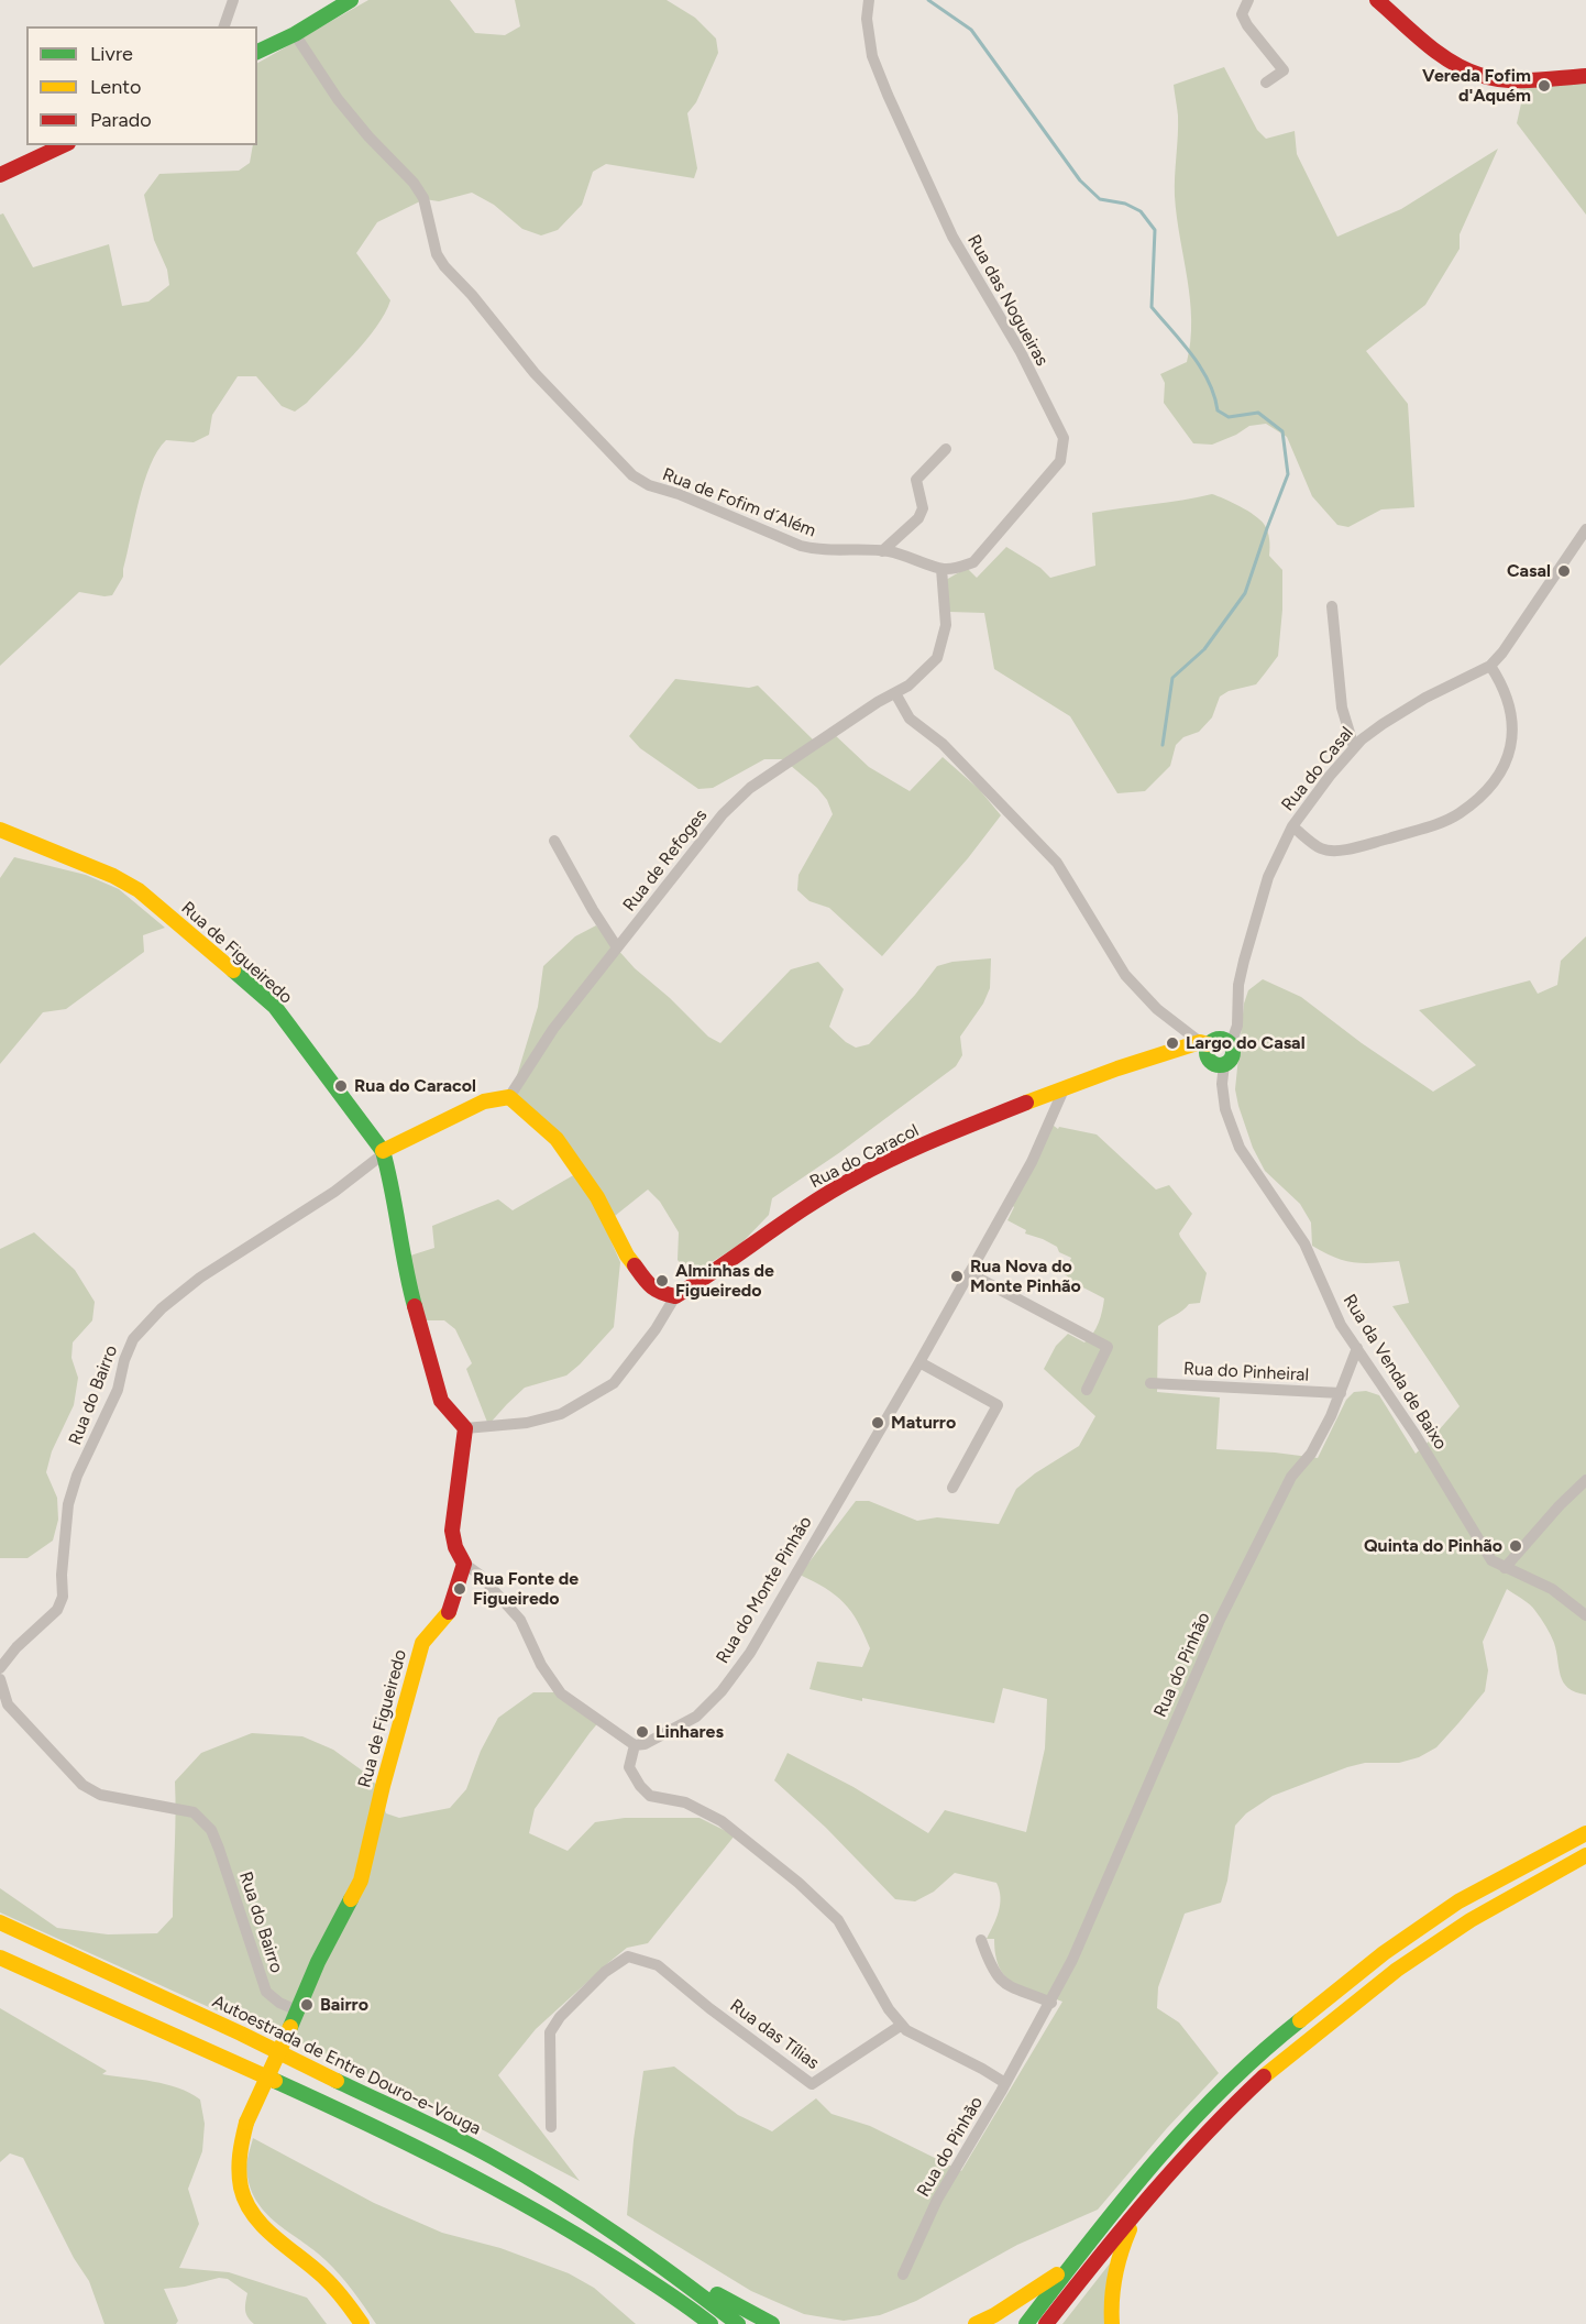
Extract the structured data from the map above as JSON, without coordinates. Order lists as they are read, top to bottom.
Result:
{
  "streets": {
    "main road": ["Rua de Figueiredo", "Rua do Caracol", "Autoestrada de Entre Douro-e-Vouga"],
    "street": [
      "Rua das Nogueiras",
      "Rua de Fofim d´Além",
      "Rua do Casal",
      "Rua de Refoges",
      "Rua do Pinheiral",
      "Rua da Venda de Baixo",
      "Rua do Bairro",
      "Rua do Monte Pinhão",
      "Rua do Pinhão",
      "Rua das Tílias"
    ]
  },
  "crossings": [
    ["Rua das Nogueiras", "Rua de Fofim d´Além"],
    ["Rua do Casal", "Rua do Caracol"],
    ["Rua do Casal", "Rua da Venda de Baixo"],
    ["Rua de Figueiredo", "Rua do Bairro"],
    ["Rua do Caracol", "Rua da Venda de Baixo"],
    ["Rua do Caracol", "Rua do Monte Pinhão"],
    ["Rua do Pinheiral", "Rua do Pinhão"],
    ["Rua da Venda de Baixo", "Rua do Pinhão"]
  ],
  "places": [
    "Vereda Fofim d'Aquém",
    "Casal",
    "Largo do Casal",
    "Rua do Caracol",
    "Rua Nova do Monte Pinhão",
    "Alminhas de Figueiredo",
    "Maturro",
    "Quinta do Pinhão",
    "Rua Fonte de Figueiredo",
    "Linhares",
    "Bairro"
  ],
  "legend": ["Livre", "Lento", "Parado"]
}
